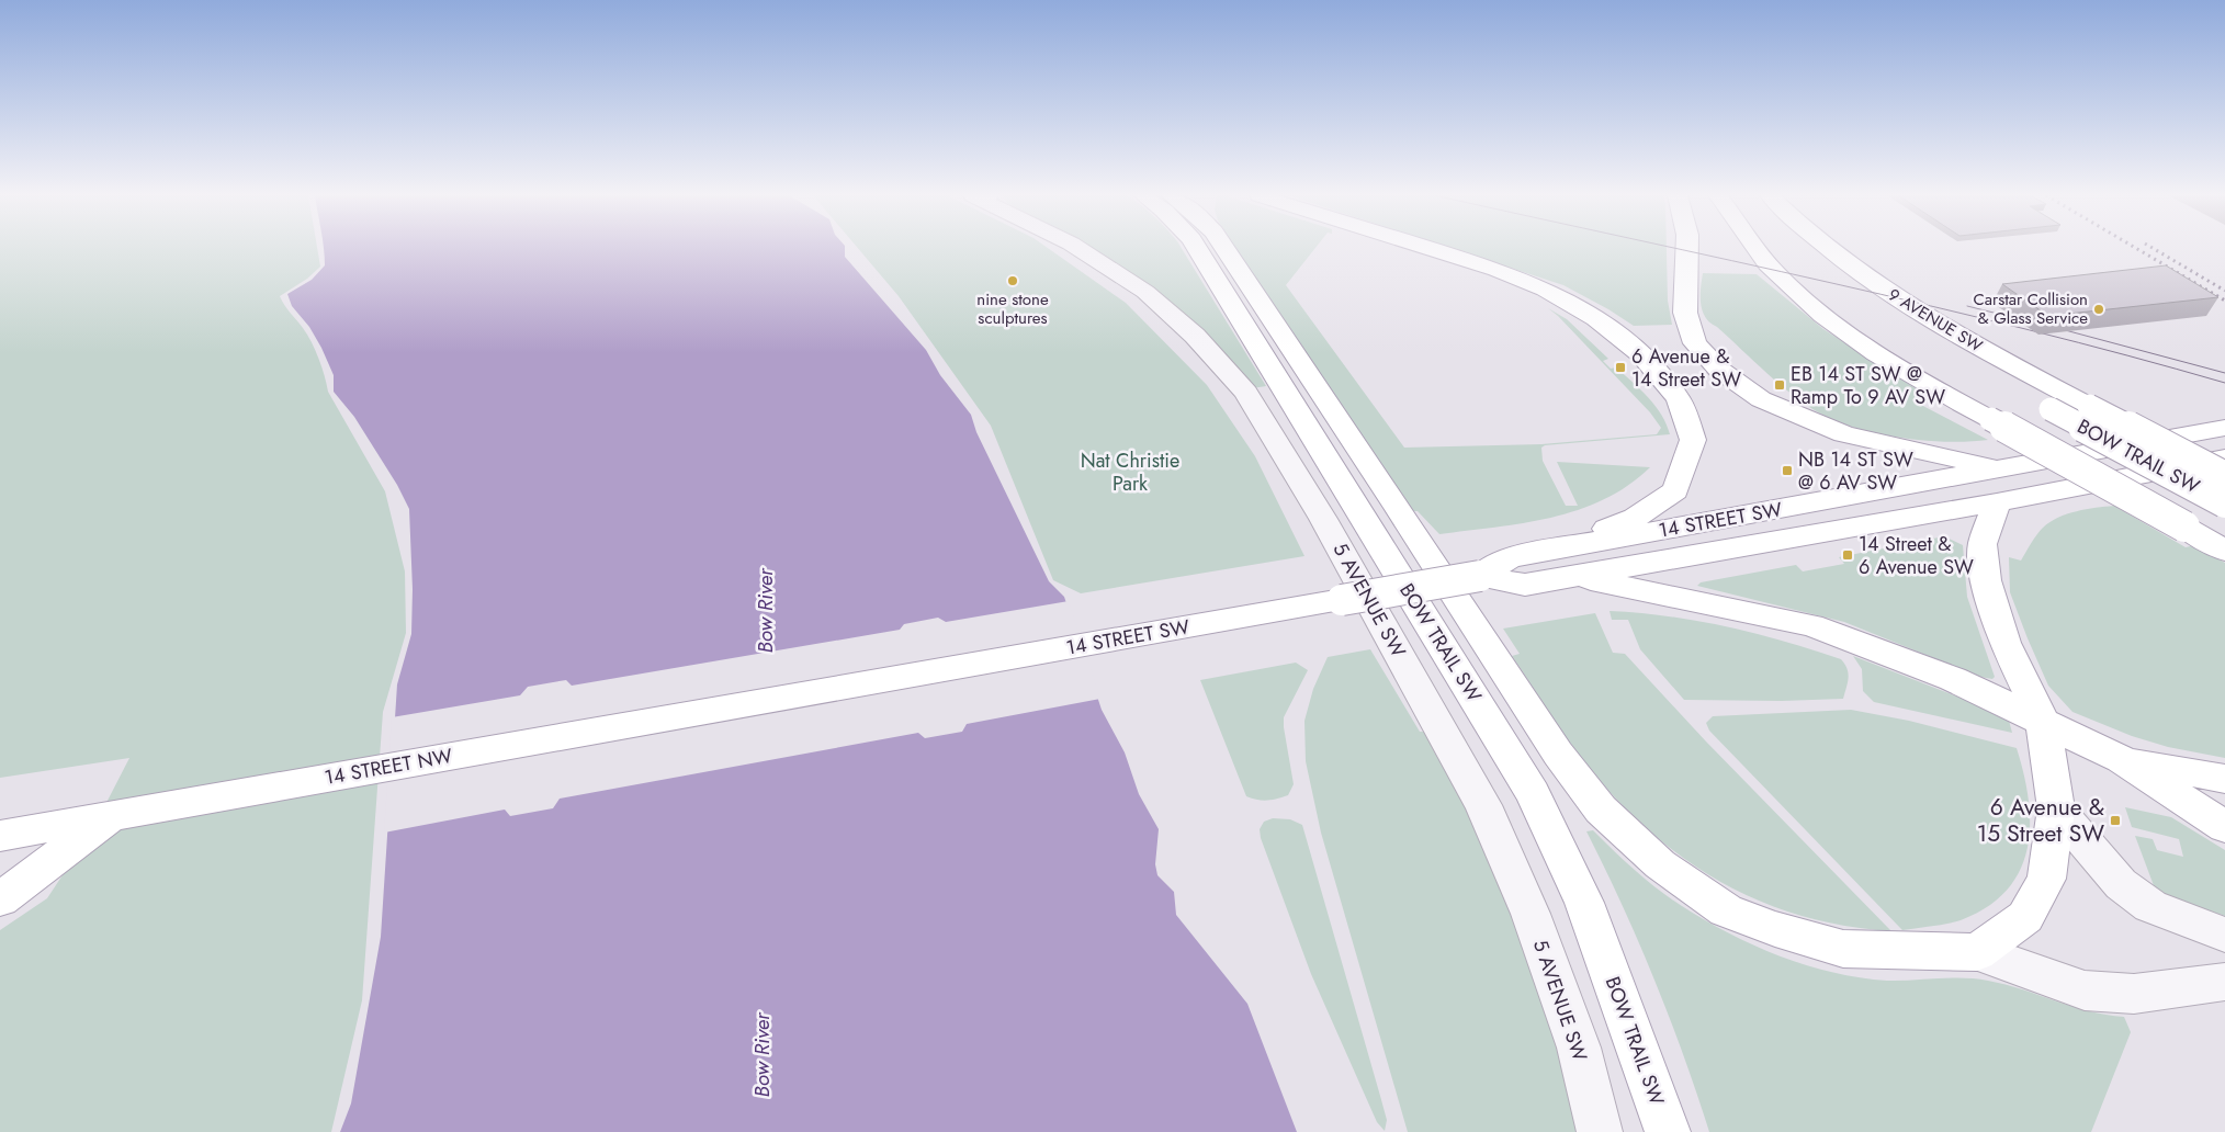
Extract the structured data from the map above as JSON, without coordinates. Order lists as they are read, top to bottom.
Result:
{
  "streets": {
    "main road": [
      "9 AVENUE SW",
      "BOW TRAIL SW",
      "14 STREET SW",
      "14 STREET NW"
    ],
    "street": ["5 AVENUE SW"]
  },
  "crossings": [
    ["9 AVENUE SW", "BOW TRAIL SW"],
    ["14 STREET SW", "14 STREET NW"]
  ],
  "water": ["Bow River"],
  "parks": ["Nat Christie Park"],
  "places": {
    "other": ["nine stone sculptures", "Carstar Collision & Glass Service"],
    "transit": [
      "6 Avenue & 14 Street SW",
      "EB 14 ST SW @ Ramp To 9 AV SW",
      "NB 14 ST SW @ 6 AV SW",
      "14 Street & 6 Avenue SW",
      "6 Avenue & 15 Street SW"
    ]
  }
}
